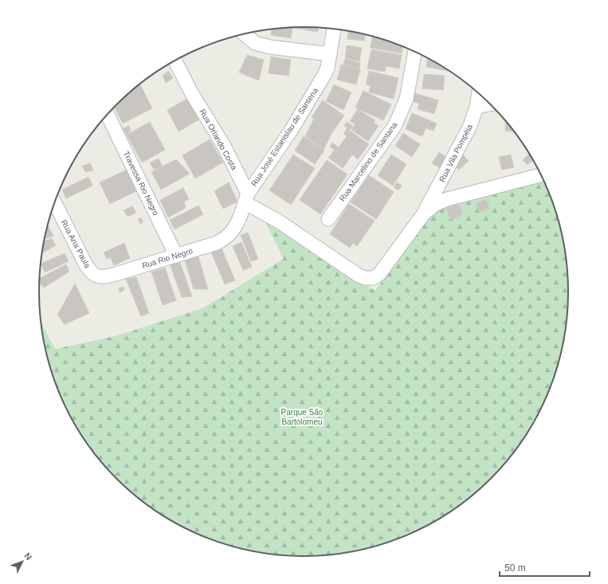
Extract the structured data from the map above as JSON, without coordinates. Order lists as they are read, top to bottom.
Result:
{
  "streets": {
    "street": [
      "Rua José Estanislau de Santena",
      "Rua Orlando Costa",
      "Rua Vila Pompéia",
      "Rua Marcelino de Santana",
      "Travessa Rio Negro",
      "Rua Ana Paula",
      "Rua Rio Negro"
    ]
  },
  "crossings": [
    ["Rua José Estanislau de Santena", "Rua Orlando Costa"],
    ["Rua José Estanislau de Santena", "Rua Rio Negro"],
    ["Rua Orlando Costa", "Rua Rio Negro"],
    ["Travessa Rio Negro", "Rua Rio Negro"],
    ["Rua Ana Paula", "Rua Rio Negro"]
  ],
  "parks": ["Parque São Bartolomeu"],
  "scale_bar": "50 m",
  "north": "top right"
}
